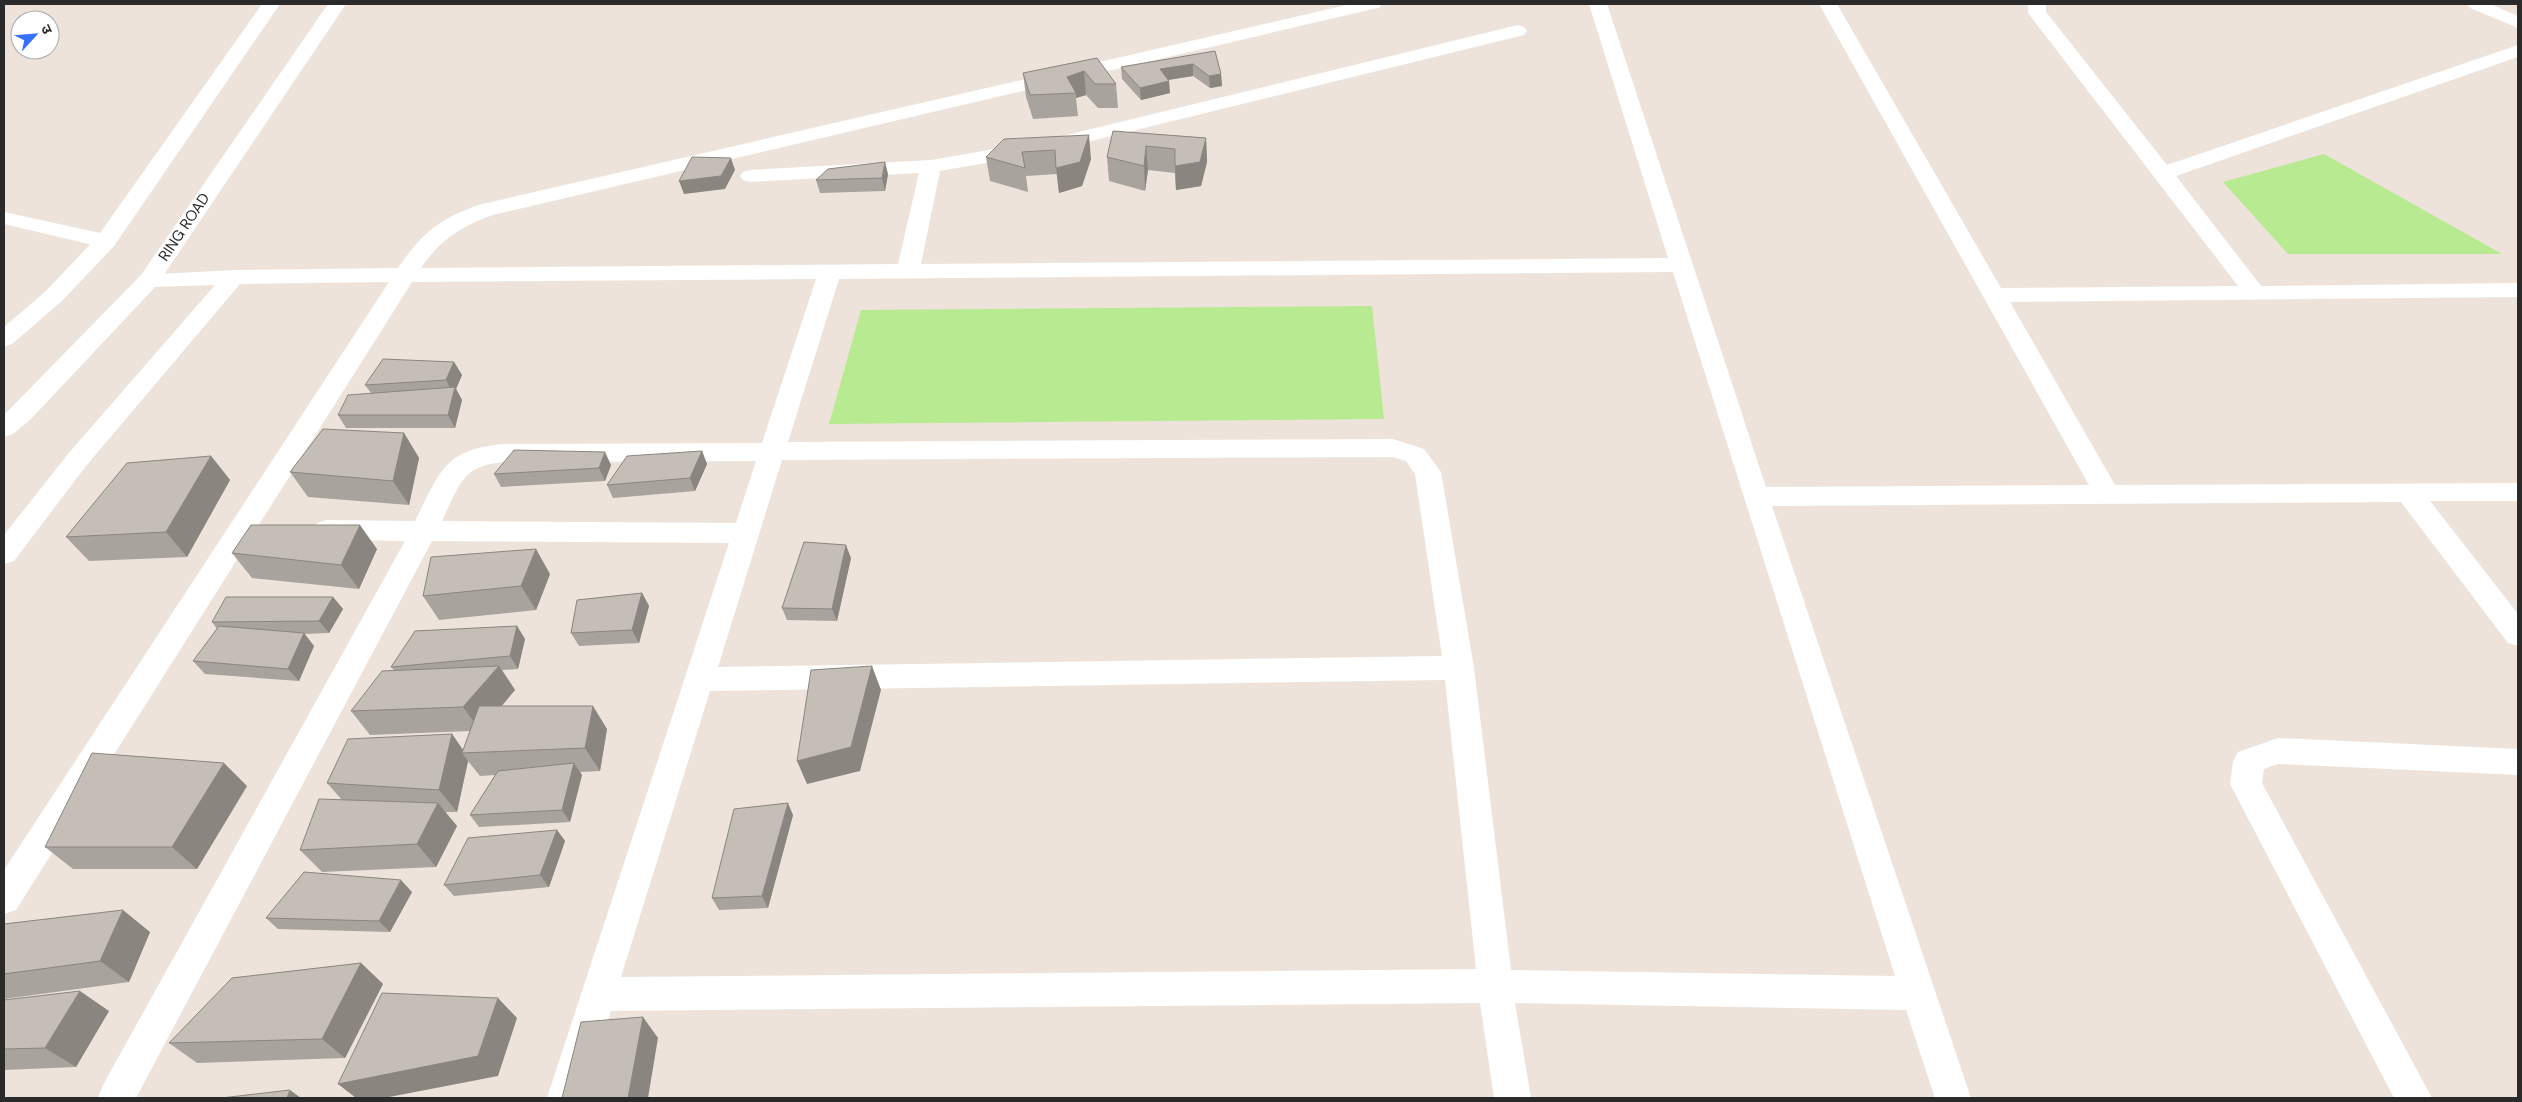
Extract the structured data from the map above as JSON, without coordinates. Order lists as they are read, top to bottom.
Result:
{
  "streets": {
    "street": ["RING ROAD"]
  },
  "north": "top right"
}
